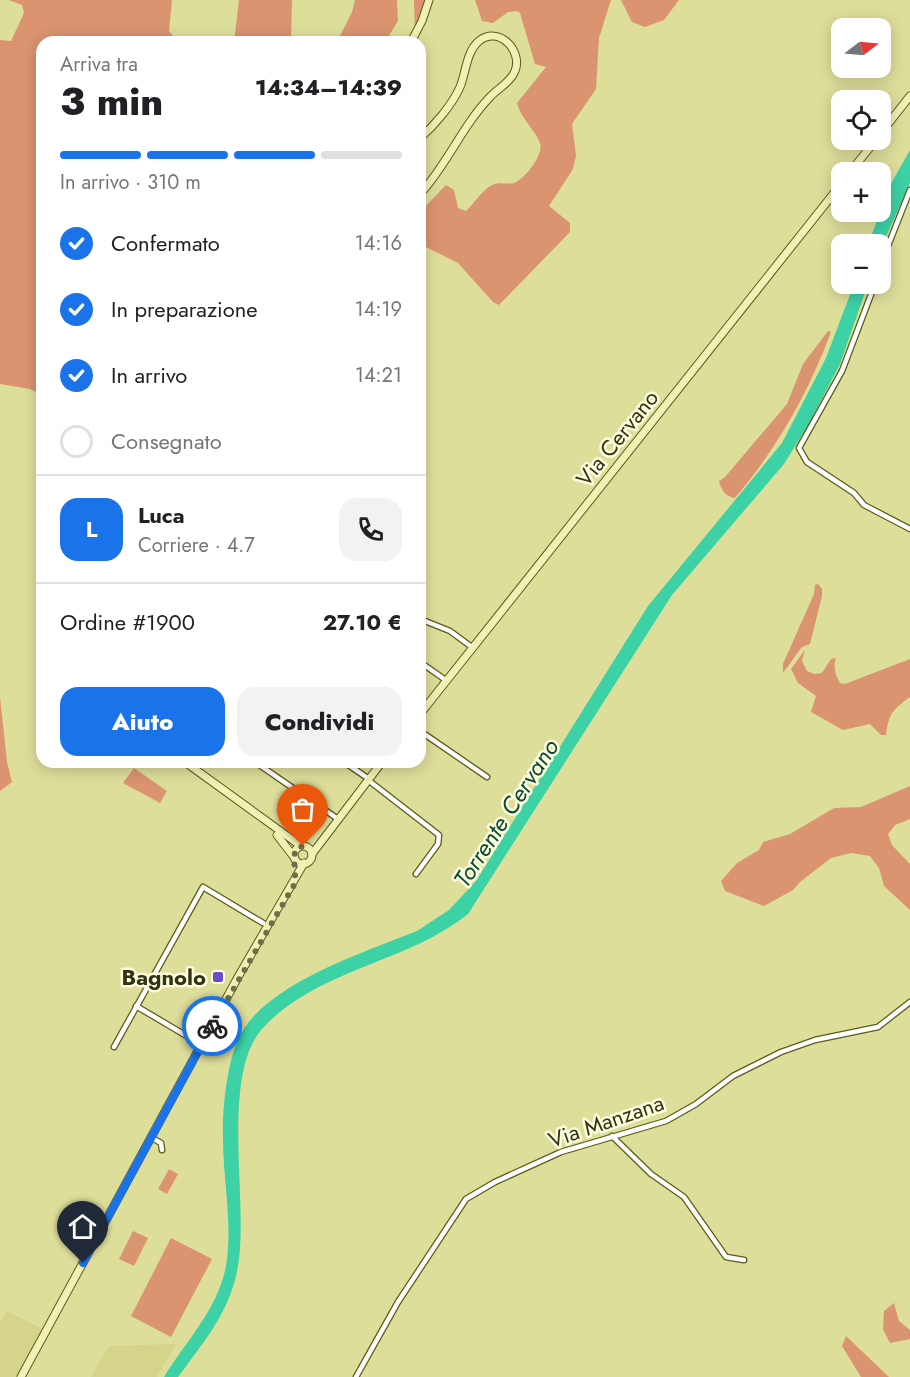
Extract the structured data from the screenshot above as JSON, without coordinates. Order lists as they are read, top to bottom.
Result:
{
  "streets": {
    "main road": ["Via Cervano"],
    "street": ["Via Manzana"]
  },
  "water": ["Torrente Cervano"],
  "places": {
    "transit": ["Bagnolo"]
  },
  "north": "right",
  "page": {
    "map_buttons": ["+", "−"],
    "heading": ["3 min", "Arriva tra", "14:34–14:39"],
    "panel": [
      "Luca",
      "Corriere · 4.7",
      "Ordine #1900",
      "27.10 €"
    ],
    "bar": "In arrivo · 310 m",
    "list": [
      ["Confermato", "14:16"],
      ["In preparazione", "14:19"],
      ["In arrivo", "14:21"],
      "Consegnato"
    ],
    "round": "L",
    "buttons": ["Aiuto", "Condividi"]
  }
}
